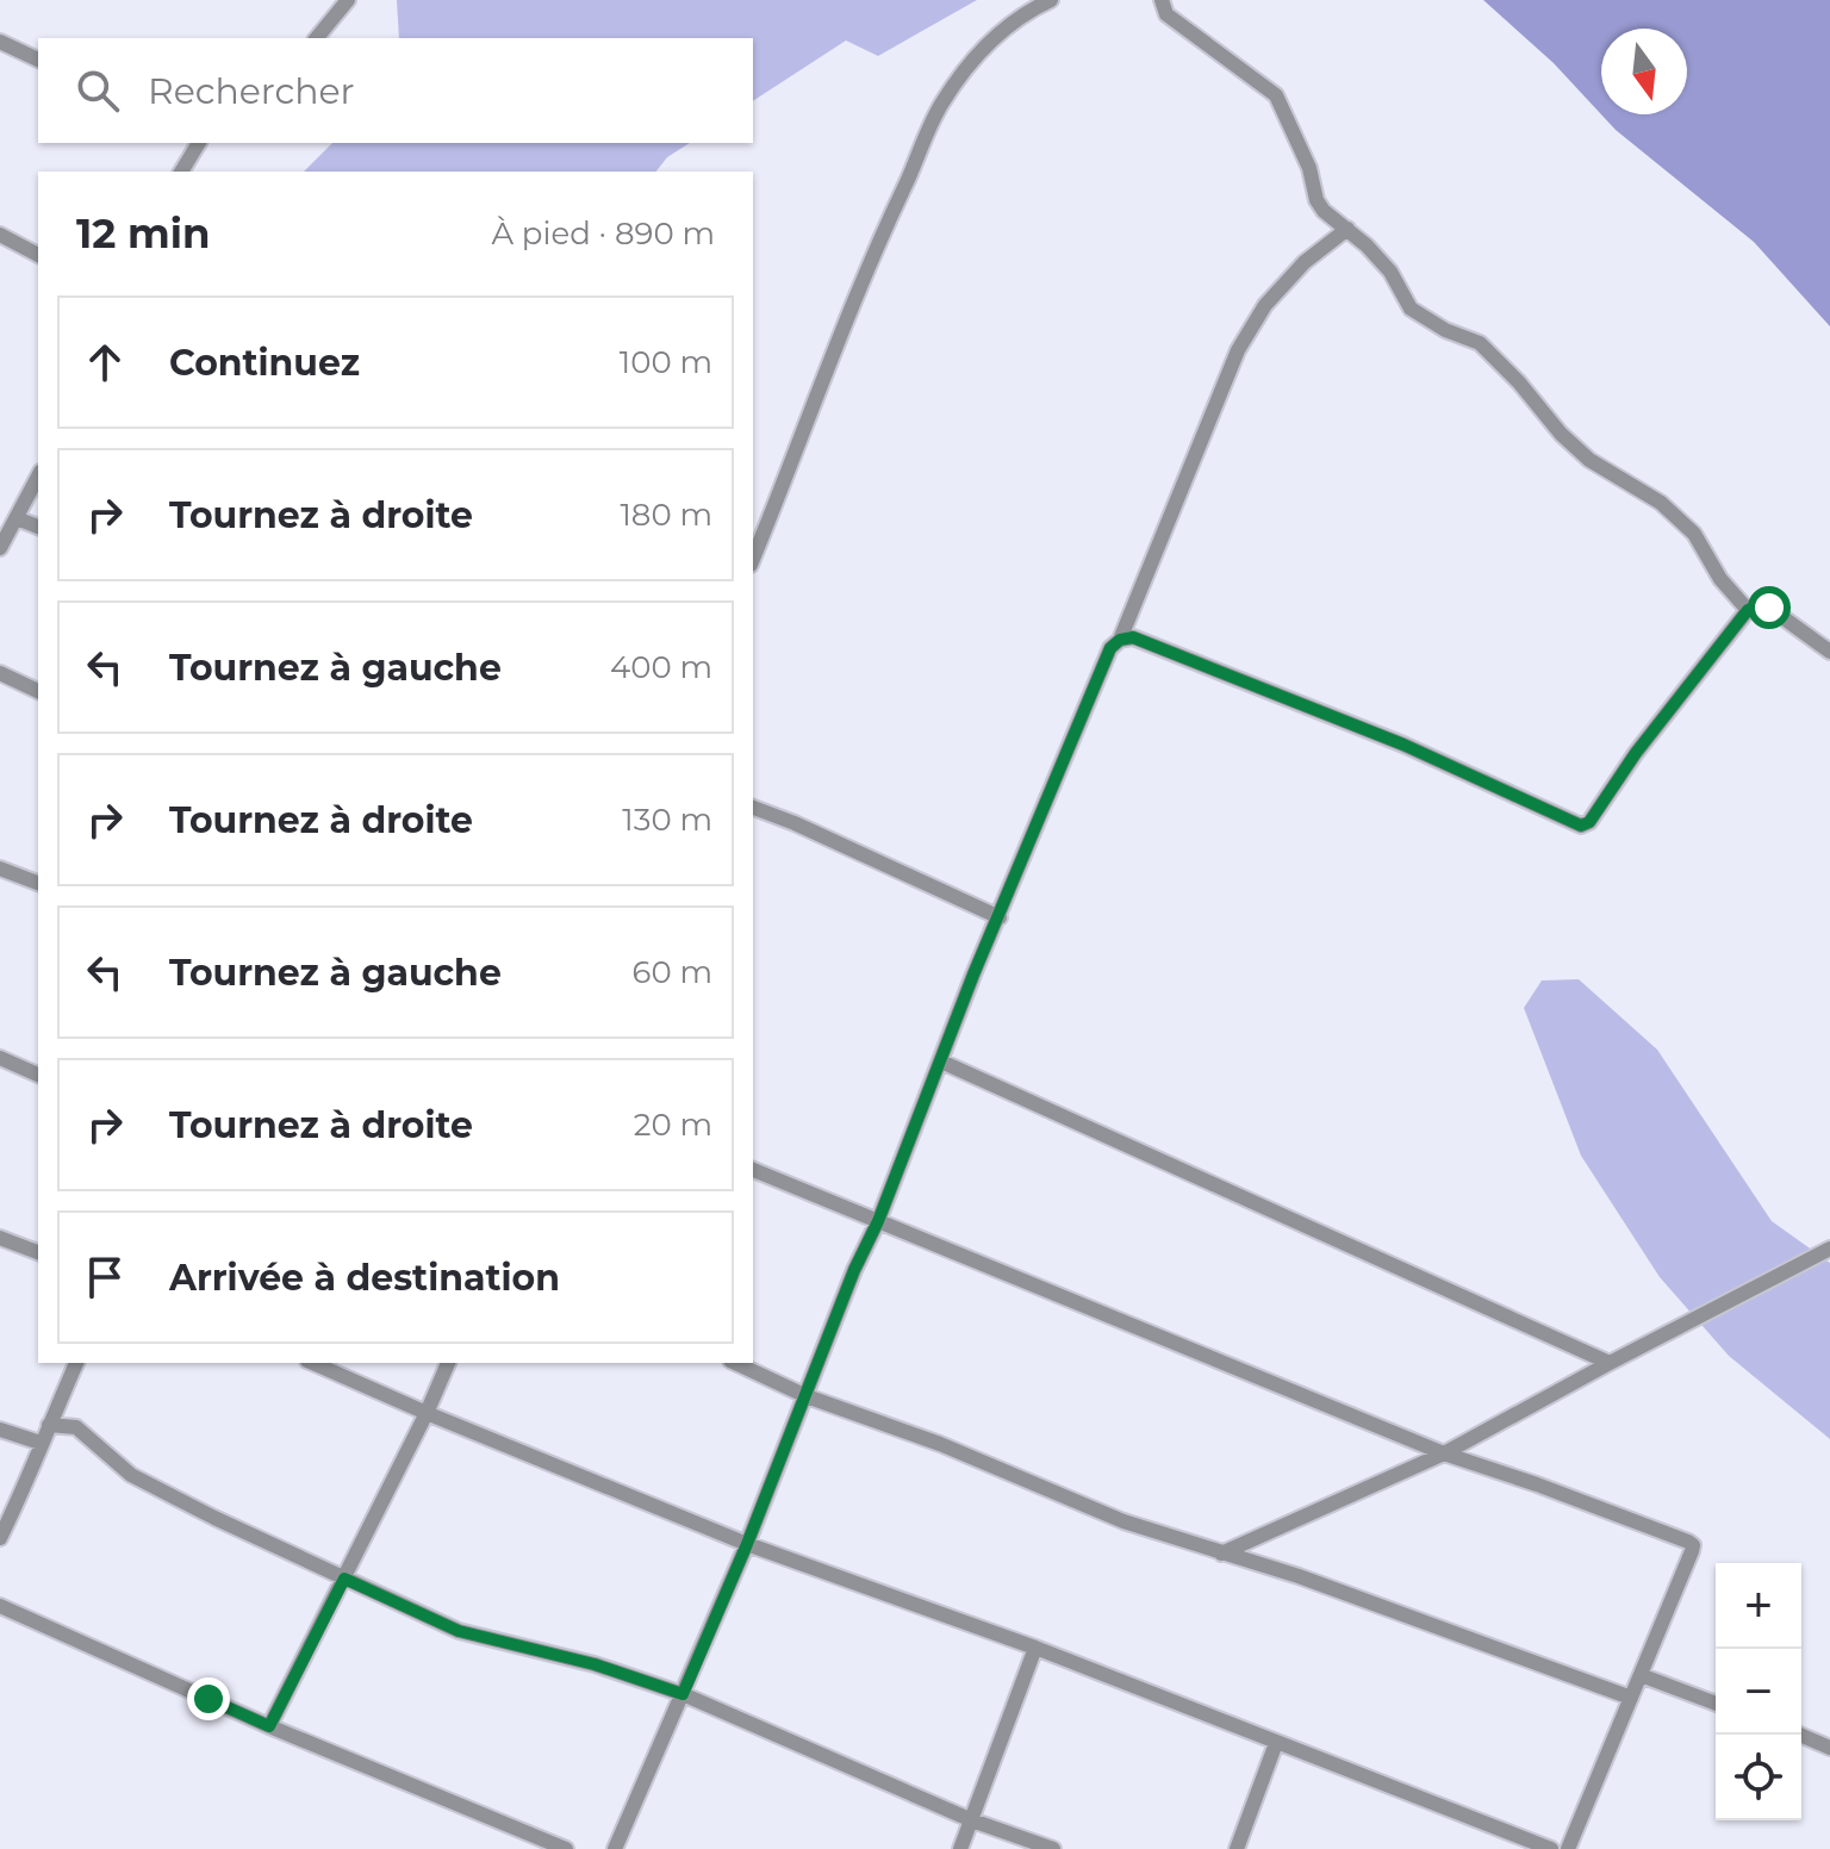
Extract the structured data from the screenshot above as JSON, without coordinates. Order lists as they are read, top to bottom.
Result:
{
  "north": "bottom",
  "page": {
    "search": "Rechercher",
    "heading": ["12 min", "À pied · 890 m"],
    "list": [
      ["Continuez", "100 m"],
      ["Tournez à droite", "180 m"],
      ["Tournez à gauche", "400 m"],
      ["Tournez à droite", "130 m"],
      ["Tournez à gauche", "60 m"],
      ["Tournez à droite", "20 m"],
      "Arrivée à destination"
    ],
    "map_buttons": ["+", "−"]
  }
}
